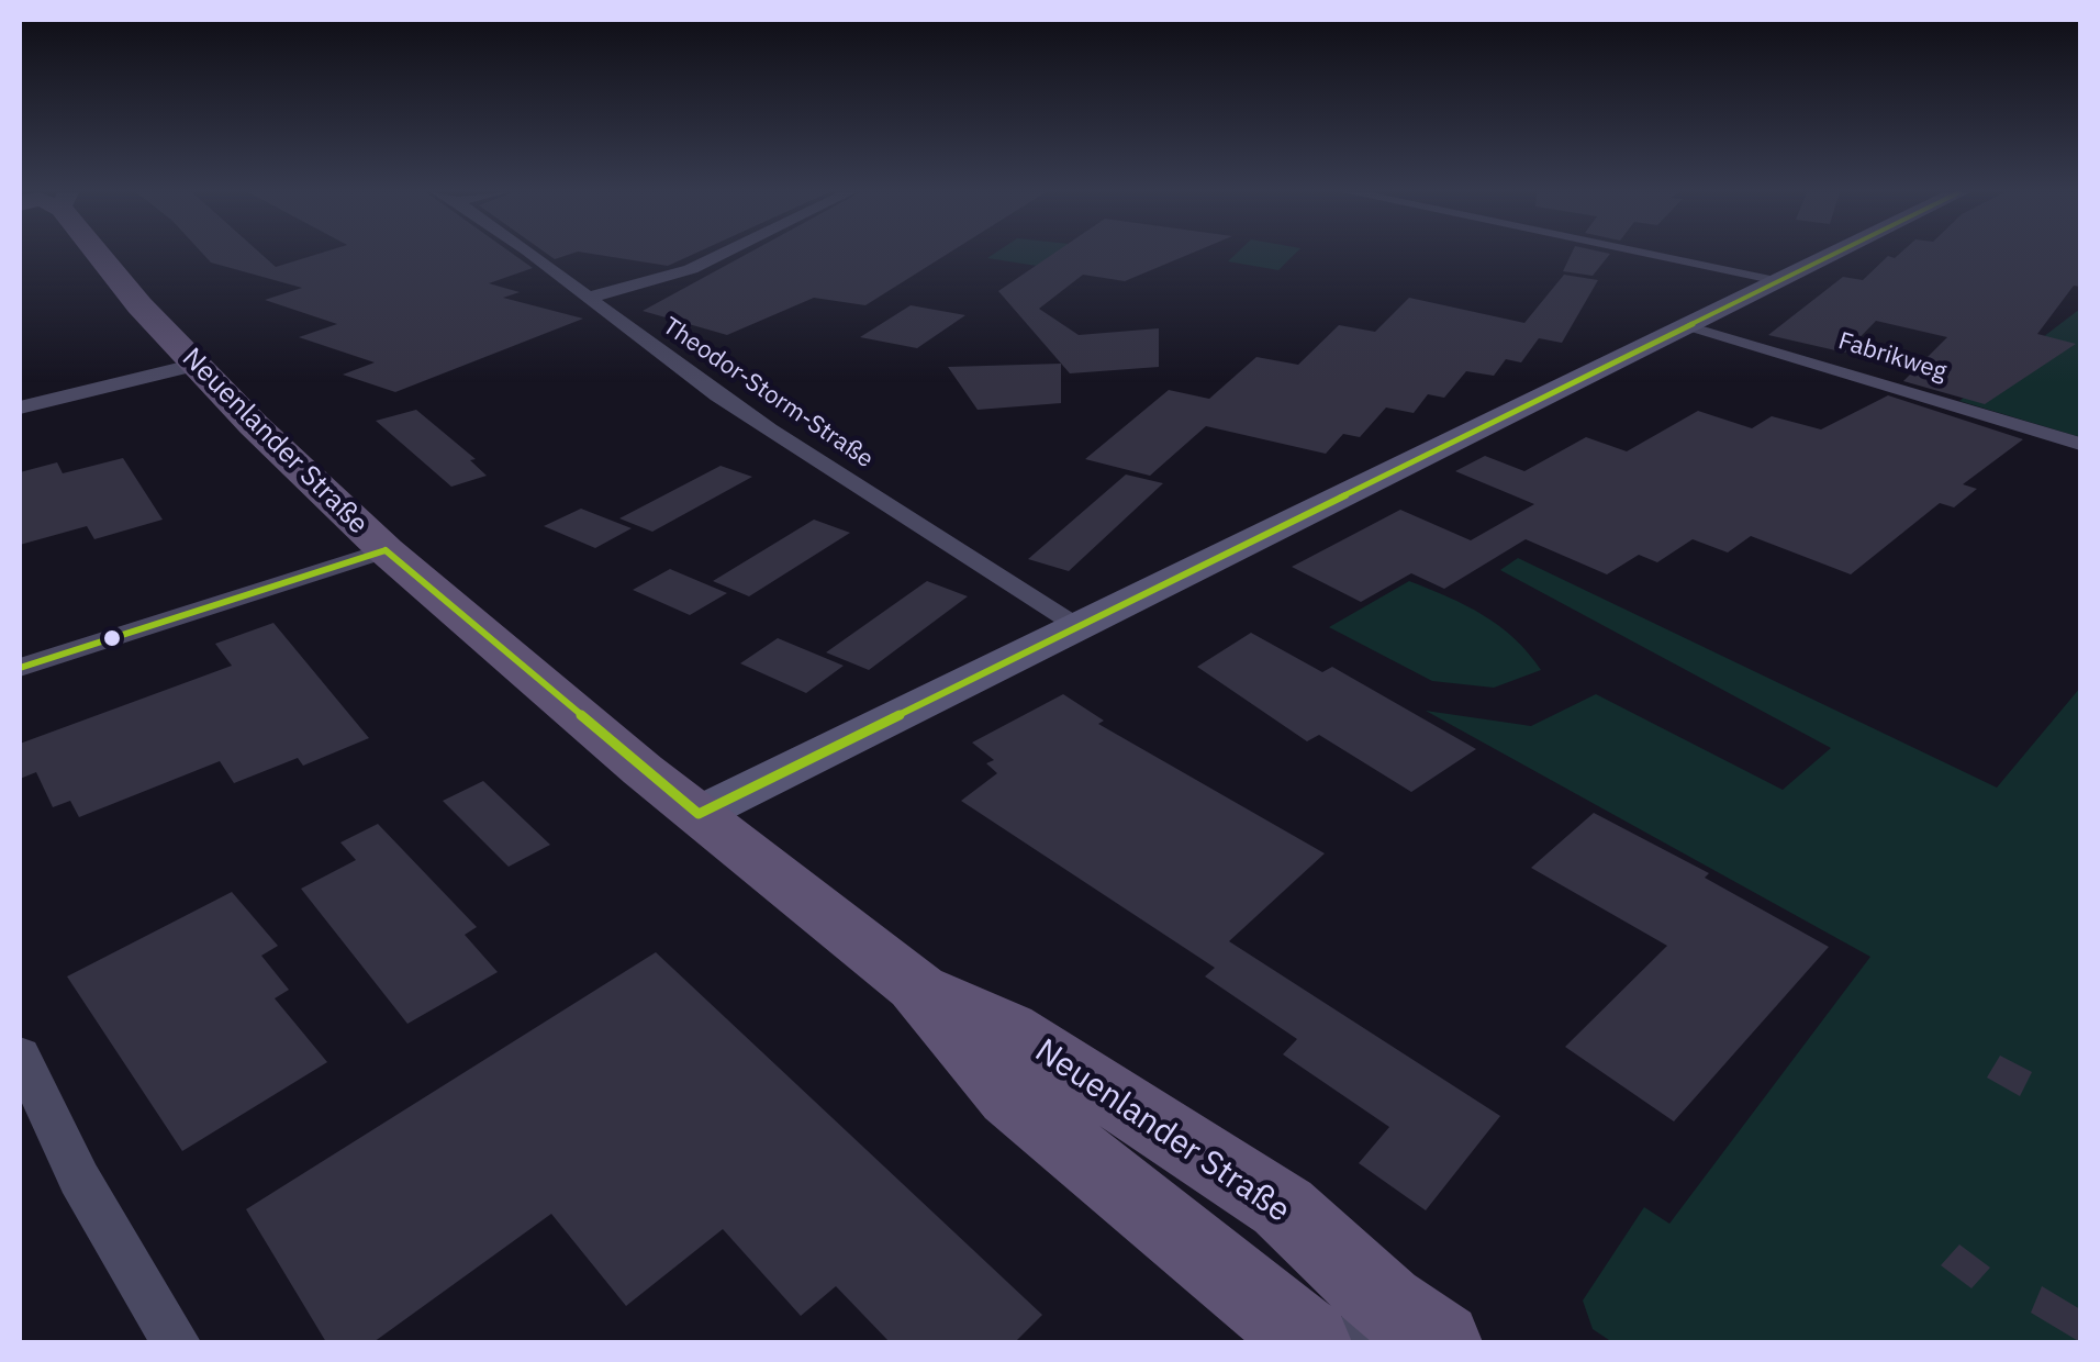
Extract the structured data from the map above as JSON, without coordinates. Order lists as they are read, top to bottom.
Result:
{
  "streets": {
    "main road": ["Neuenlander Straße"],
    "street": ["Fabrikweg", "Theodor-Storm-Straße"]
  }
}
